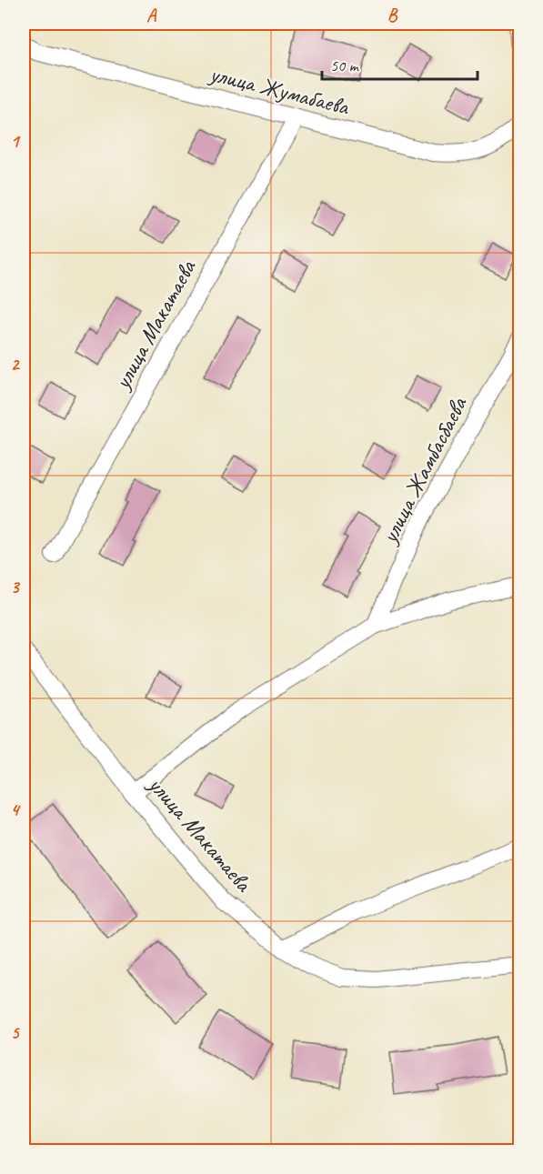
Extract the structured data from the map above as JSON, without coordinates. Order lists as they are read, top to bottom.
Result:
{
  "streets": {
    "street": ["улица Жумабаева", "улица Макатаева", "улица Жамбасбаева"]
  },
  "crossings": [
    ["улица Жумабаева", "улица Макатаева"]
  ],
  "scale_bar": "50 m",
  "grid": {
    "columns": ["A", "B"],
    "rows": [
      "1",
      "2",
      "3",
      "4",
      "5"
    ]
  }
}
